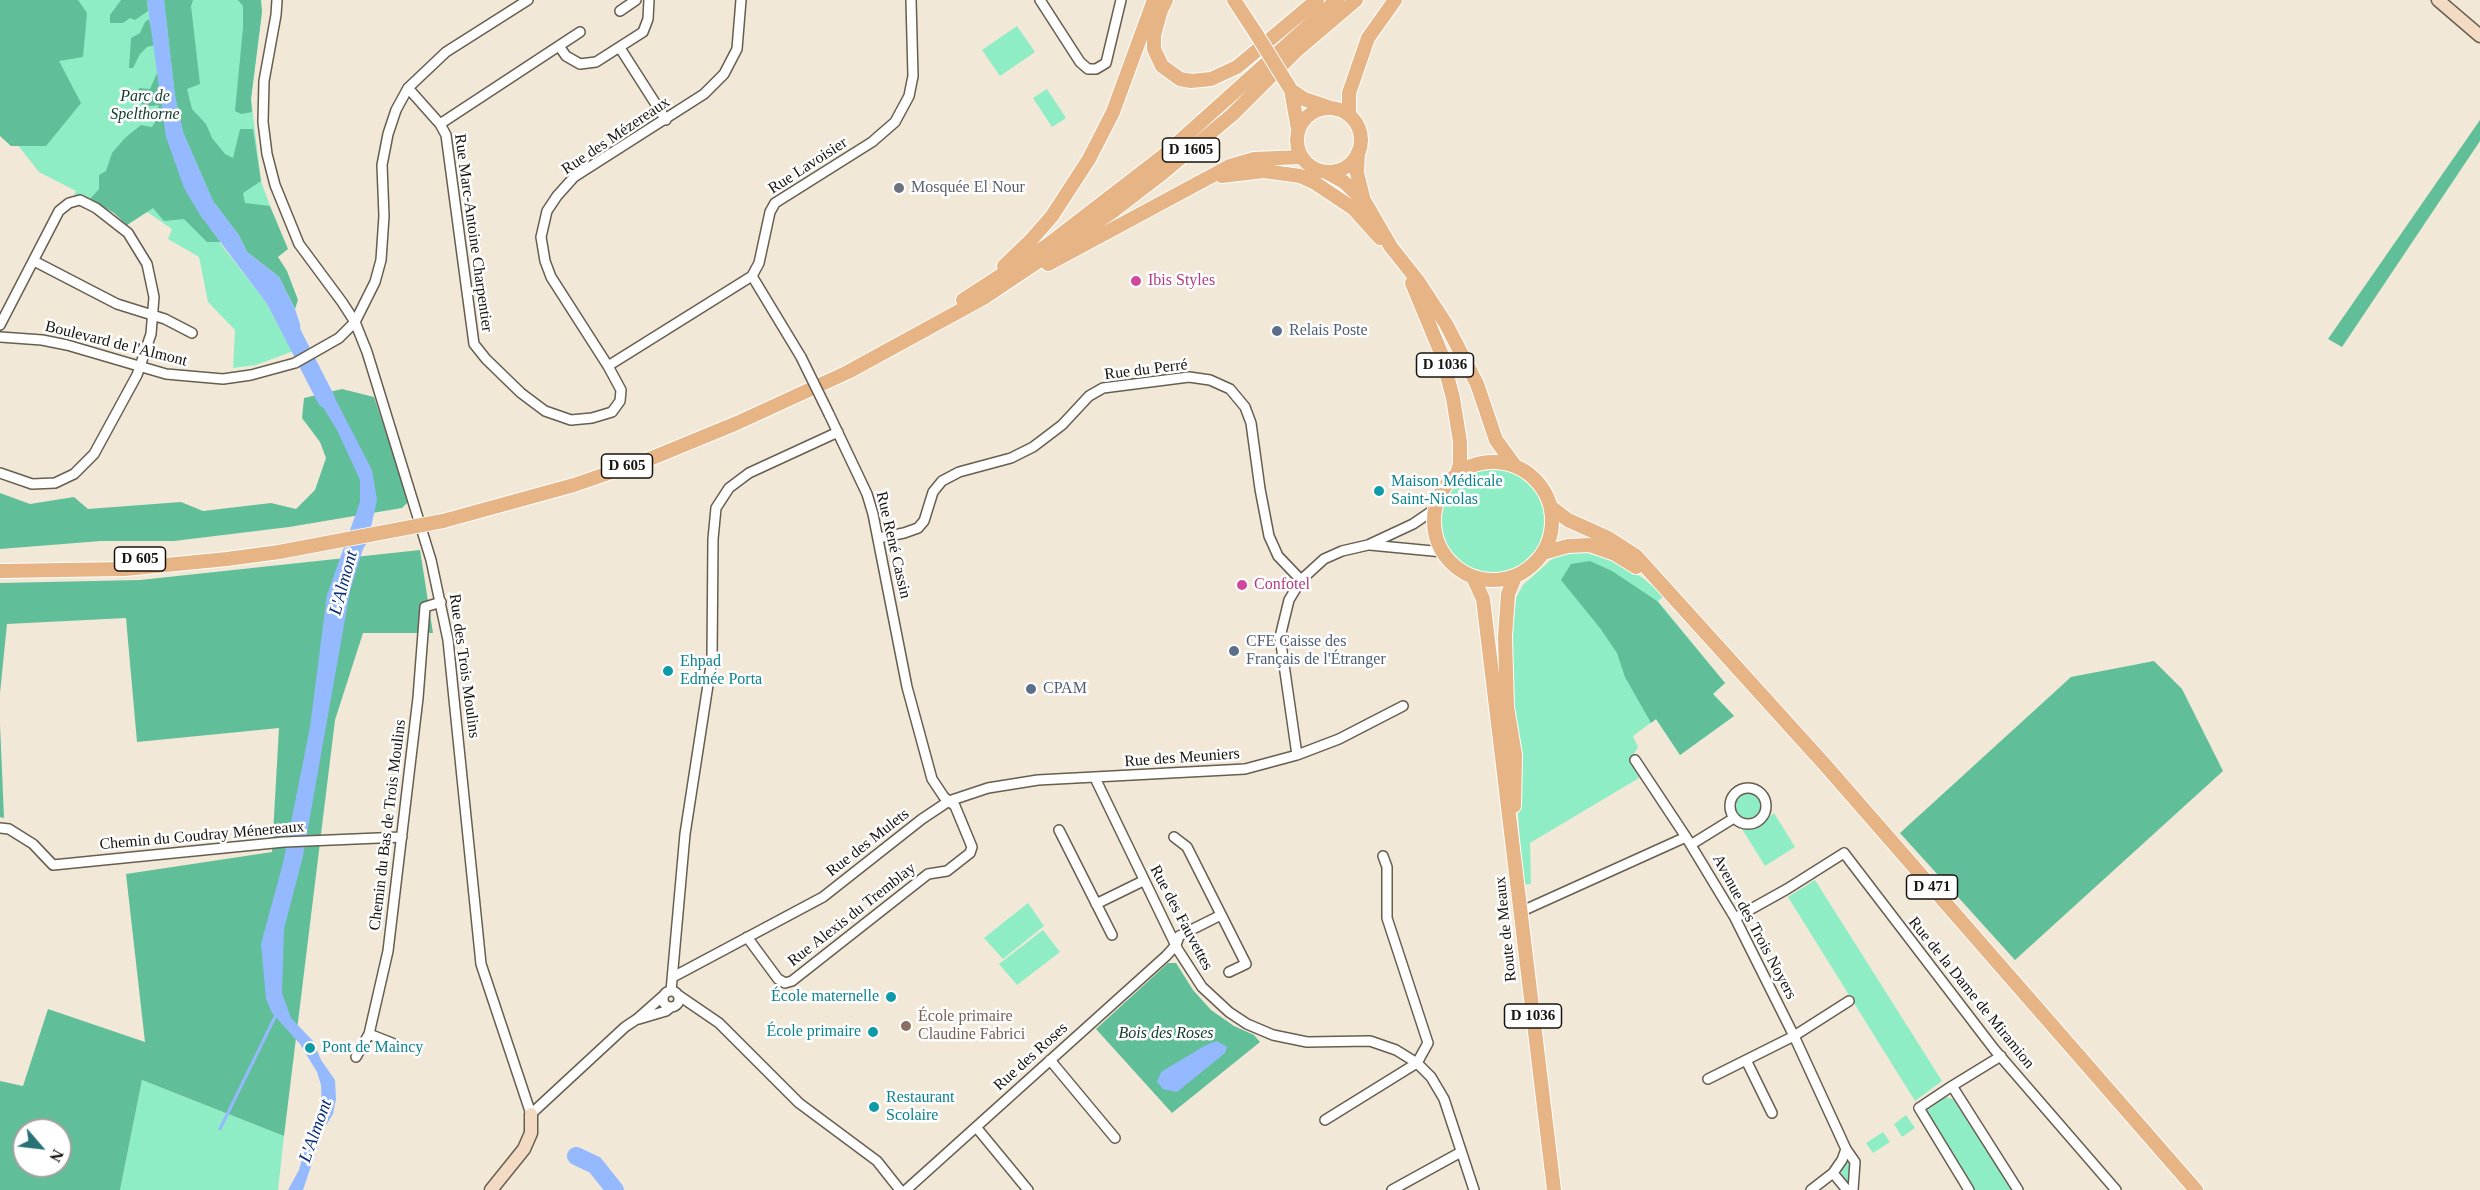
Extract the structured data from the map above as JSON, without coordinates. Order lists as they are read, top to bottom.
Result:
{
  "streets": {
    "main road": [
      "D 1605",
      "D 1036",
      "D 605",
      "D 471",
      "Route de Meaux"
    ],
    "street": [
      "Rue des Mézereaux",
      "Rue Lavoisier",
      "Rue Marc-Antoine Charpentier",
      "Boulevard de l'Almont",
      "Rue du Perré",
      "Rue René Cassin",
      "Rue des Trois Moulins",
      "Rue des Meuniers",
      "Chemin du Bas de Trois Moulins",
      "Chemin du Coudray Ménereaux",
      "Rue des Mulets",
      "Rue Alexis du Tremblay",
      "Rue des Fauvettes",
      "Avenue des Trois Noyers",
      "Rue de la Dame de Miramion",
      "Rue des Roses"
    ]
  },
  "crossings": [
    ["Rue des Mézereaux", "Rue Marc-Antoine Charpentier"],
    ["D 1605", "D 605"],
    ["Rue Lavoisier", "Rue René Cassin"],
    ["Boulevard de l'Almont", "Rue des Trois Moulins"],
    ["D 1036", "D 471"],
    ["D 1036", "Route de Meaux"],
    ["Rue du Perré", "Rue René Cassin"],
    ["Rue René Cassin", "Rue des Mulets"],
    ["Rue René Cassin", "Rue Alexis du Tremblay"],
    ["Rue des Trois Moulins", "Chemin du Bas de Trois Moulins"],
    ["Rue des Meuniers", "Rue des Mulets"],
    ["Rue des Meuniers", "Rue des Fauvettes"],
    ["Chemin du Bas de Trois Moulins", "Chemin du Coudray Ménereaux"],
    ["Rue des Mulets", "Rue Alexis du Tremblay"],
    ["Rue des Mulets", "Rue des Fauvettes"],
    ["D 471", "Route de Meaux"],
    ["Rue des Fauvettes", "Rue des Roses"],
    ["Avenue des Trois Noyers", "Rue de la Dame de Miramion"]
  ],
  "water": ["L'Almont"],
  "parks": ["Parc de Spelthorne", "Bois des Roses"],
  "places": [
    "Mosquée El Nour",
    "Ibis Styles",
    "Relais Poste",
    "Maison Médicale Saint-Nicolas",
    "Confotel",
    "CFE Caisse des Français de l'Étranger",
    "Ehpad Edmée Porta",
    "CPAM",
    "École maternelle",
    "École primaire Claudine Fabrici",
    "École primaire",
    "Pont de Maincy",
    "Restaurant Scolaire"
  ],
  "north": "bottom right"
}
